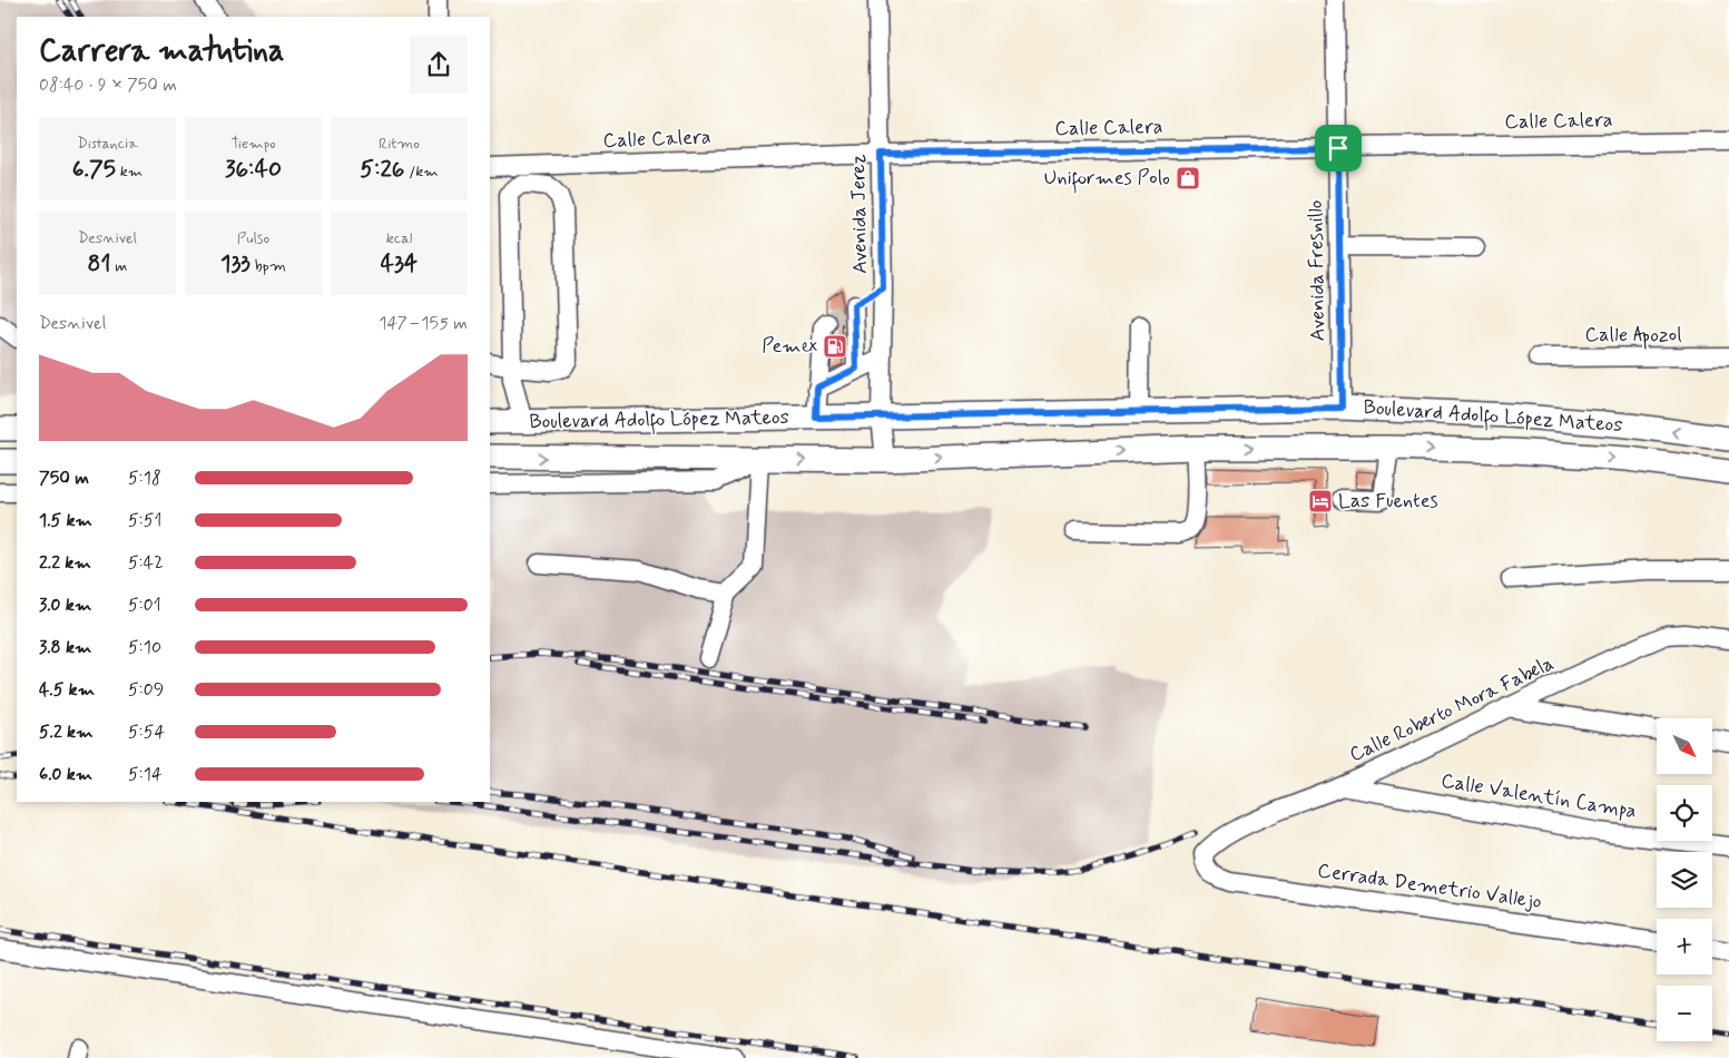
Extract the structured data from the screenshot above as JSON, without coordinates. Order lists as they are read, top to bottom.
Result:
{
  "streets": {
    "main road": ["Boulevard Adolfo López Mateos"],
    "street": [
      "Calle Calera",
      "Avenida Jerez",
      "Avenida Fresnillo",
      "Calle Apozol",
      "Calle Roberto Mora Fabela",
      "Calle Valentín Campa",
      "Cerrada Demetrio Vallejo"
    ]
  },
  "crossings": [
    ["Calle Calera", "Avenida Jerez"],
    ["Calle Calera", "Avenida Fresnillo"],
    ["Avenida Jerez", "Boulevard Adolfo López Mateos"],
    ["Avenida Fresnillo", "Boulevard Adolfo López Mateos"],
    ["Calle Roberto Mora Fabela", "Calle Valentín Campa"],
    ["Calle Roberto Mora Fabela", "Cerrada Demetrio Vallejo"]
  ],
  "places": {
    "shop": ["Uniformes Polo"],
    "fuel station": ["Pemex"],
    "hotel": ["Las Fuentes"]
  },
  "north": "bottom right",
  "page": {
    "heading": ["Carrera matutina", "08:40 · 9 × 750 m"],
    "stats": [
      ["Distancia", "6.75 km"],
      ["Tiempo", "36:40"],
      ["Ritmo", "5:26 /km"],
      ["Desnivel", "81 m"],
      ["Pulso", "133 bpm"],
      ["kcal", "434"]
    ],
    "chart": ["Desnivel", "147–155 m"],
    "list": [
      {
        "name": "750 m",
        "note": "5:18"
      },
      {
        "name": "1.5 km",
        "note": "5:51"
      },
      {
        "name": "2.2 km",
        "note": "5:42"
      },
      {
        "name": "3.0 km",
        "note": "5:01"
      },
      {
        "name": "3.8 km",
        "note": "5:10"
      },
      {
        "name": "4.5 km",
        "note": "5:09"
      },
      {
        "name": "5.2 km",
        "note": "5:54"
      },
      {
        "name": "6.0 km",
        "note": "5:14"
      }
    ],
    "map_buttons": ["+", "−"]
  }
}
